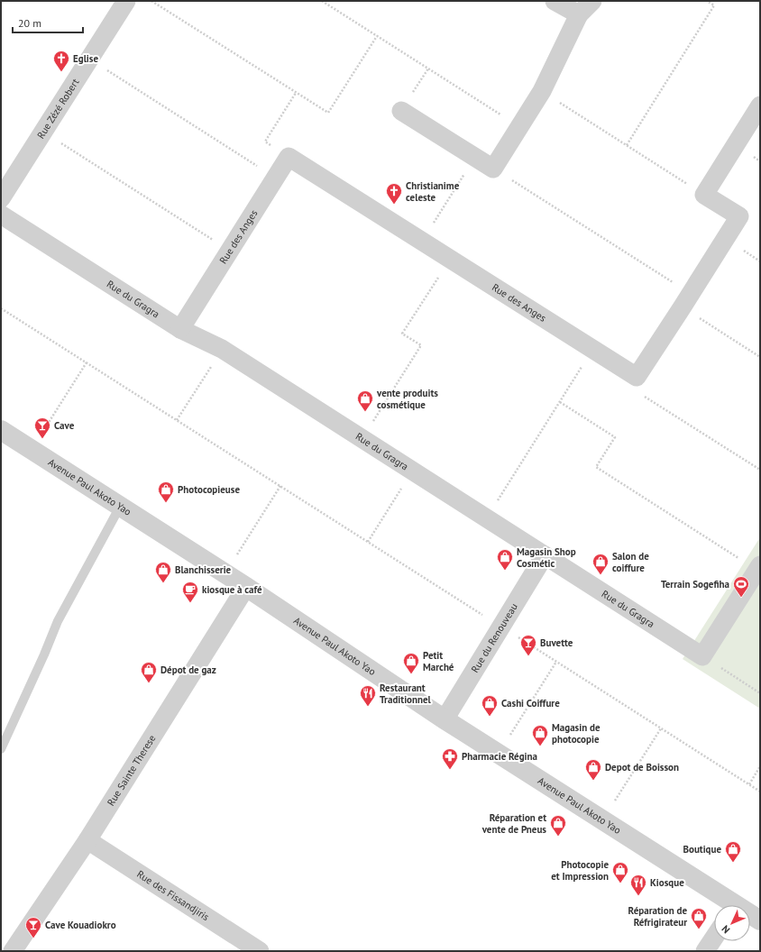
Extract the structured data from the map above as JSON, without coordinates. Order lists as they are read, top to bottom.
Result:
{
  "streets": {
    "street": [
      "Rue Zézé Robert",
      "Rue des Anges",
      "Rue du Gragra",
      "Avenue Paul Akoto Yao",
      "Rue du Renouveau",
      "Rue Sainte Therese",
      "Rue des Fissandjiris"
    ]
  },
  "crossings": [
    ["Rue des Anges", "Rue du Gragra"],
    ["Rue du Gragra", "Rue du Renouveau"],
    ["Avenue Paul Akoto Yao", "Rue du Renouveau"],
    ["Avenue Paul Akoto Yao", "Rue Sainte Therese"],
    ["Rue Sainte Therese", "Rue des Fissandjiris"]
  ],
  "places": {
    "church": ["Eglise", "Christianime celeste"],
    "shop": [
      "vente produits cosmétique",
      "Photocopieuse",
      "Magasin Shop Cosmétic",
      "Salon de coiffure",
      "Blanchisserie",
      "Petit Marché",
      "Dépot de gaz",
      "Cashi Coiffure",
      "Magasin de photocopie",
      "Depot de Boisson",
      "Réparation et vente de Pneus",
      "Boutique",
      "Photocopie et Impression",
      "Réparation de Réfrigirateur"
    ],
    "bar": ["Cave", "Buvette", "Cave Kouadiokro"],
    "sports": ["Terrain Sogefiha"],
    "cafe": ["kiosque à café"],
    "restaurant": ["Restaurant Traditionnel", "Kiosque"],
    "pharmacy": ["Pharmacie Régina"]
  },
  "scale_bar": "20 m",
  "north": "bottom left"
}
